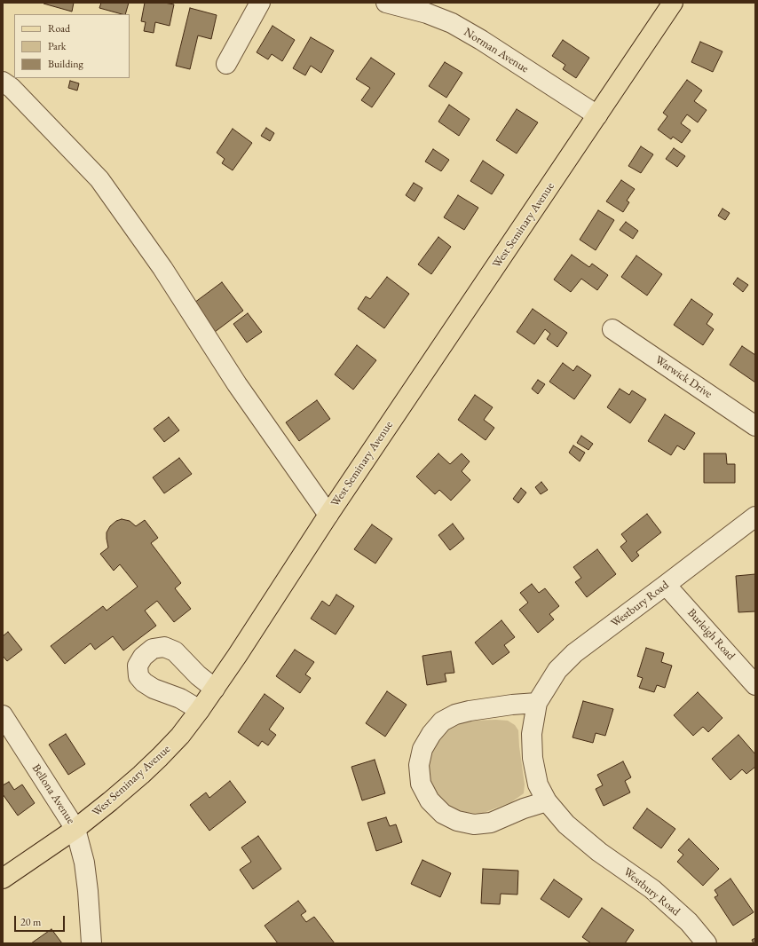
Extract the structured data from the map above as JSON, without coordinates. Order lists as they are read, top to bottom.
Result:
{
  "streets": {
    "main road": ["West Seminary Avenue"],
    "street": [
      "Norman Avenue",
      "Warwick Drive",
      "Westbury Road",
      "Burleigh Road",
      "Bellona Avenue"
    ]
  },
  "crossings": [
    ["Norman Avenue", "West Seminary Avenue"],
    ["West Seminary Avenue", "Bellona Avenue"],
    ["Westbury Road", "Burleigh Road"]
  ],
  "legend": ["Road", "Park", "Building"],
  "scale_bar": "20 m"
}
